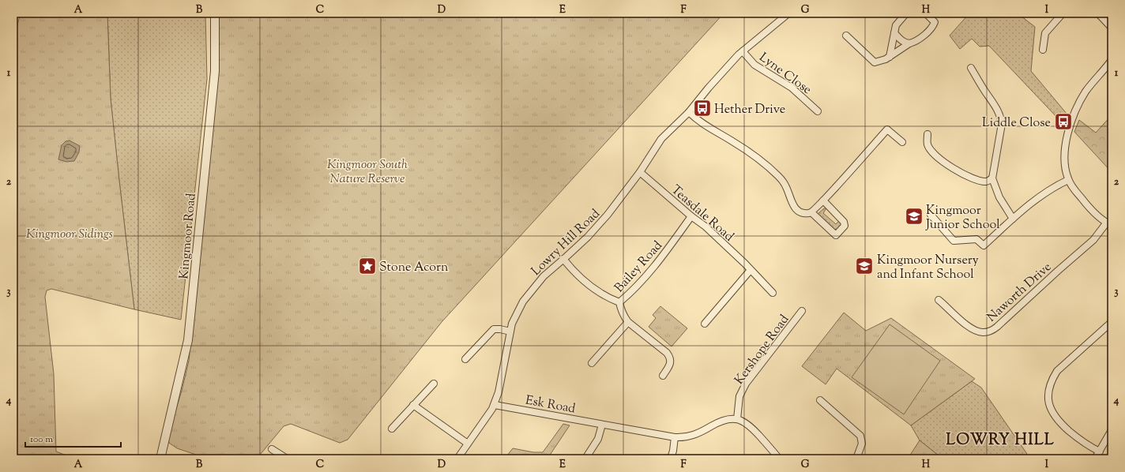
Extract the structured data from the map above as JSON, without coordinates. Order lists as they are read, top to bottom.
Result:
{
  "streets": {
    "street": [
      "Lyne Close",
      "Teasdale Road",
      "Kingmoor Road",
      "Lowry Hill Road",
      "Bailey Road",
      "Naworth Drive",
      "Kershope Road",
      "Esk Road"
    ]
  },
  "crossings": [
    ["Lyne Close", "Lowry Hill Road"],
    ["Teasdale Road", "Lowry Hill Road"],
    ["Teasdale Road", "Bailey Road"],
    ["Lowry Hill Road", "Bailey Road"],
    ["Lowry Hill Road", "Esk Road"],
    ["Kershope Road", "Esk Road"]
  ],
  "districts": ["LOWRY HILL"],
  "parks": ["Kingmoor South Nature Reserve", "Kingmoor Sidings"],
  "places": {
    "bus stop": ["Hether Drive", "Liddle Close"],
    "school or university": ["Kingmoor Junior School", "Kingmoor Nursery and Infant School"],
    "place": ["Stone Acorn"]
  },
  "scale_bar": "100 m",
  "grid": {
    "columns": [
      "A",
      "B",
      "C",
      "D",
      "E",
      "F",
      "G",
      "H",
      "I"
    ],
    "rows": [
      "1",
      "2",
      "3",
      "4"
    ]
  }
}
